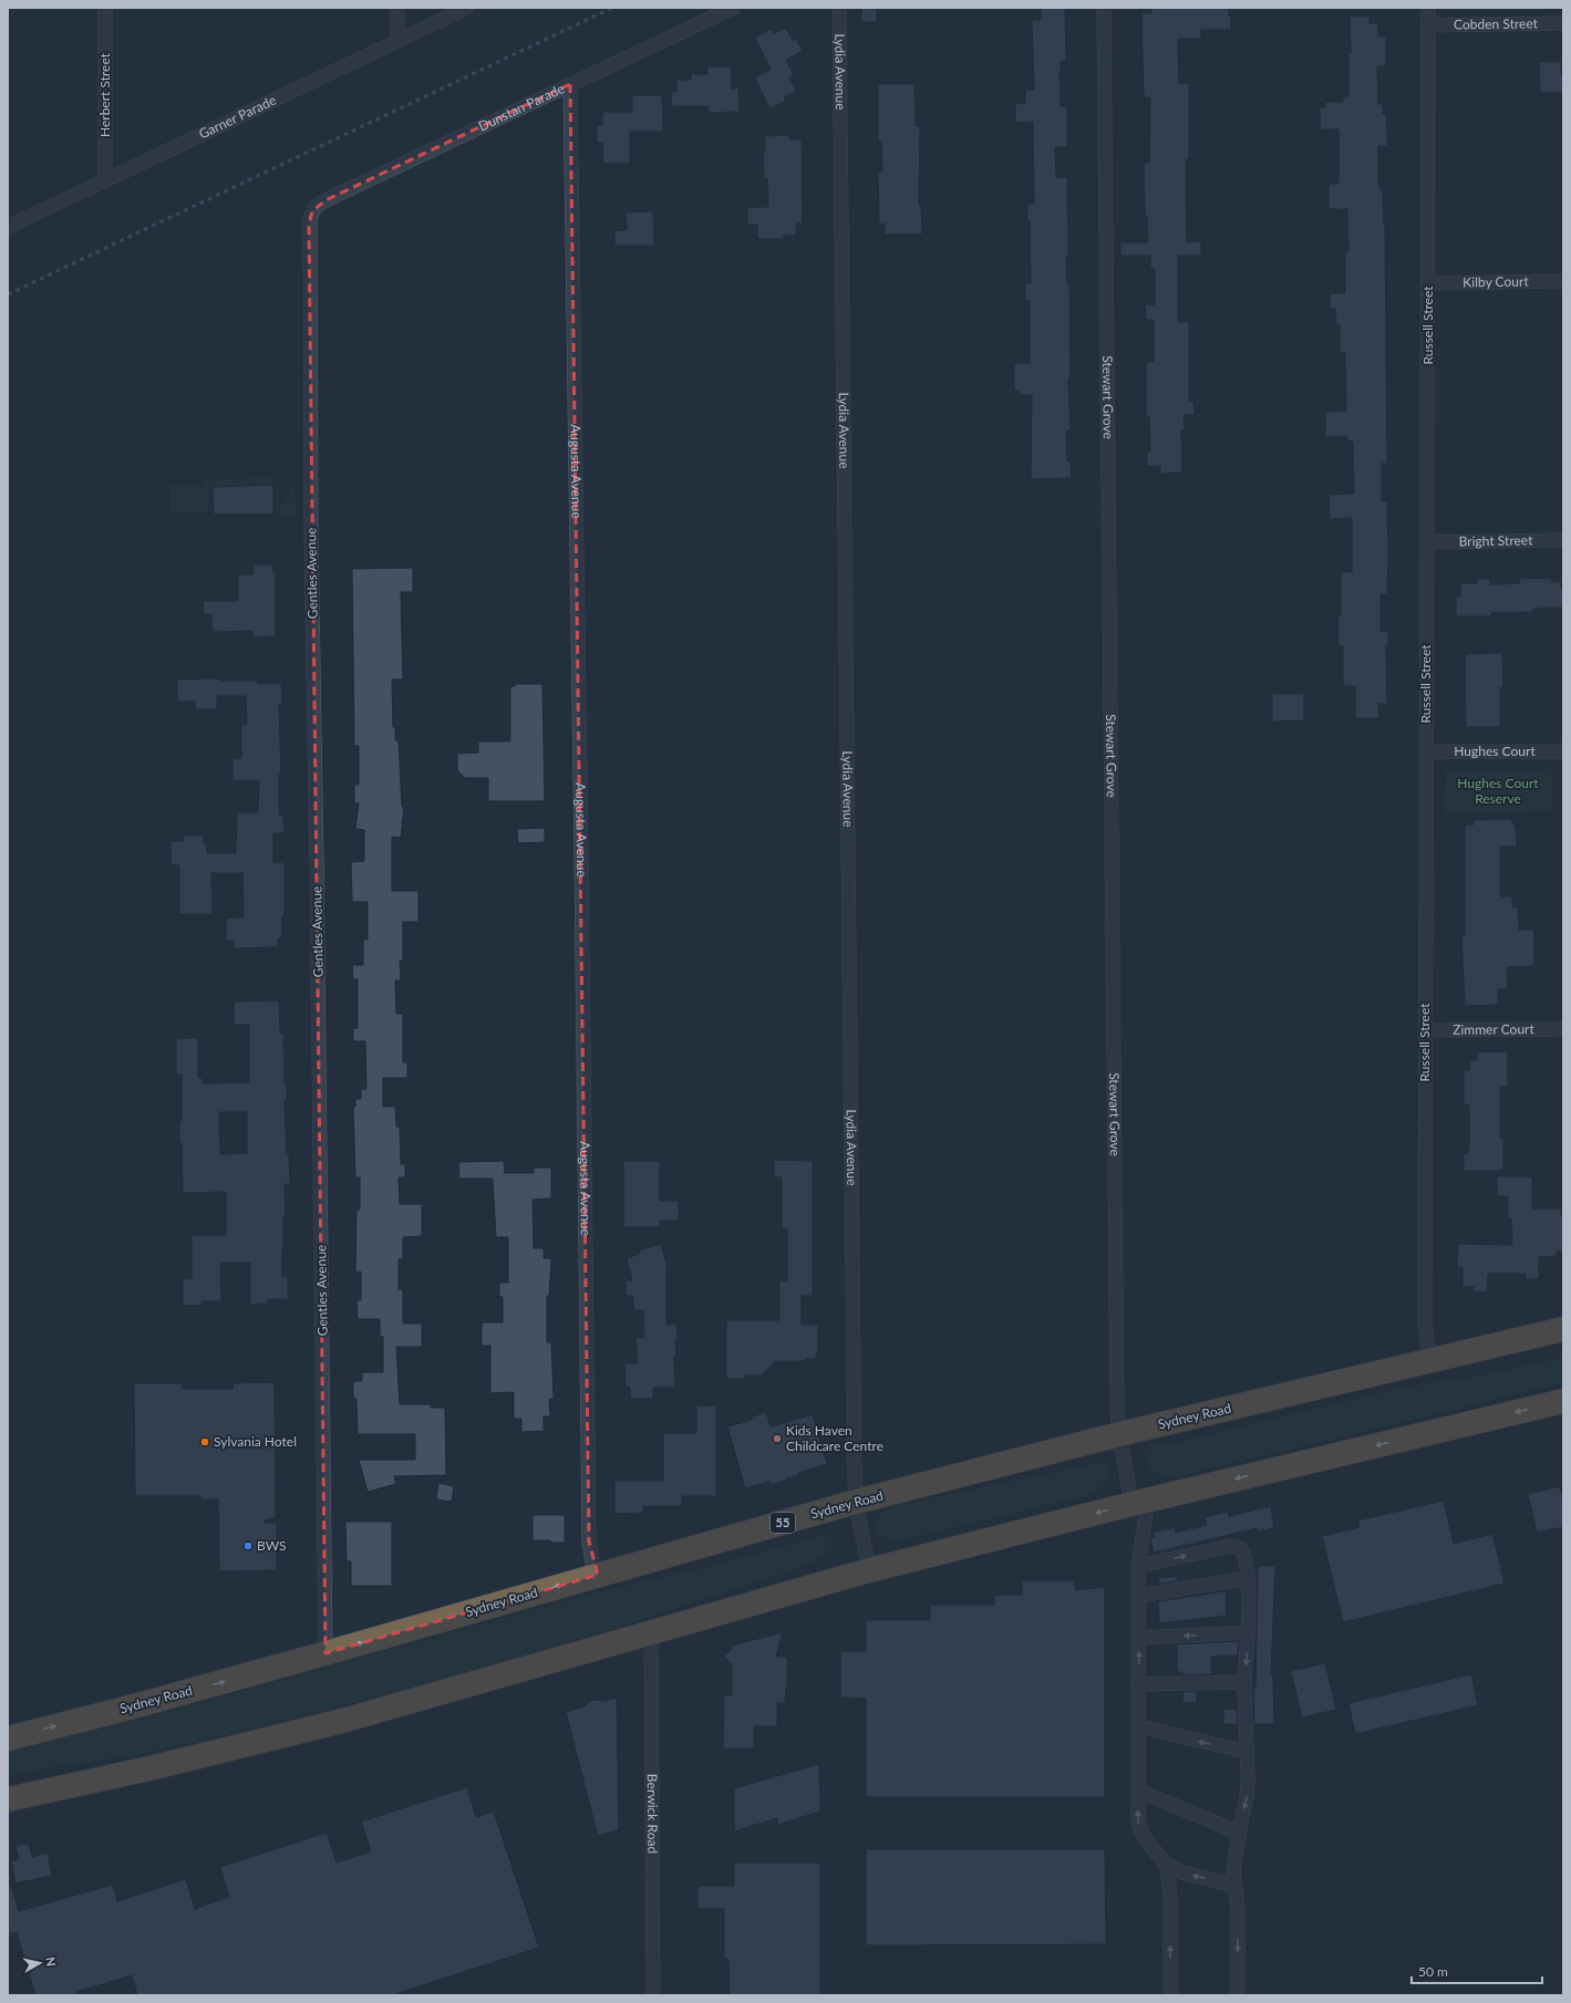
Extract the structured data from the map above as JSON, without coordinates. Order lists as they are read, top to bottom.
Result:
{
  "streets": {
    "highway": ["Sydney Road", "55"],
    "street": [
      "Cobden Street",
      "Lydia Avenue",
      "Herbert Street",
      "Dunstan Parade",
      "Garner Parade",
      "Kilby Court",
      "Russell Street",
      "Stewart Grove",
      "Augusta Avenue",
      "Bright Street",
      "Gentles Avenue",
      "Hughes Court",
      "Zimmer Court",
      "Berwick Road"
    ]
  },
  "crossings": [
    ["Cobden Street", "Russell Street"],
    ["Lydia Avenue", "Sydney Road"],
    ["Herbert Street", "Garner Parade"],
    ["Dunstan Parade", "Augusta Avenue"],
    ["Dunstan Parade", "Gentles Avenue"],
    ["Kilby Court", "Russell Street"],
    ["Russell Street", "Bright Street"],
    ["Russell Street", "Hughes Court"],
    ["Russell Street", "Zimmer Court"],
    ["Russell Street", "Sydney Road"],
    ["Stewart Grove", "Sydney Road"],
    ["Augusta Avenue", "Sydney Road"],
    ["Gentles Avenue", "Sydney Road"]
  ],
  "parks": ["Hughes Court Reserve"],
  "places": ["Kids Haven Childcare Centre", "Sylvania Hotel", "BWS"],
  "scale_bar": "50 m",
  "north": "right"
}
